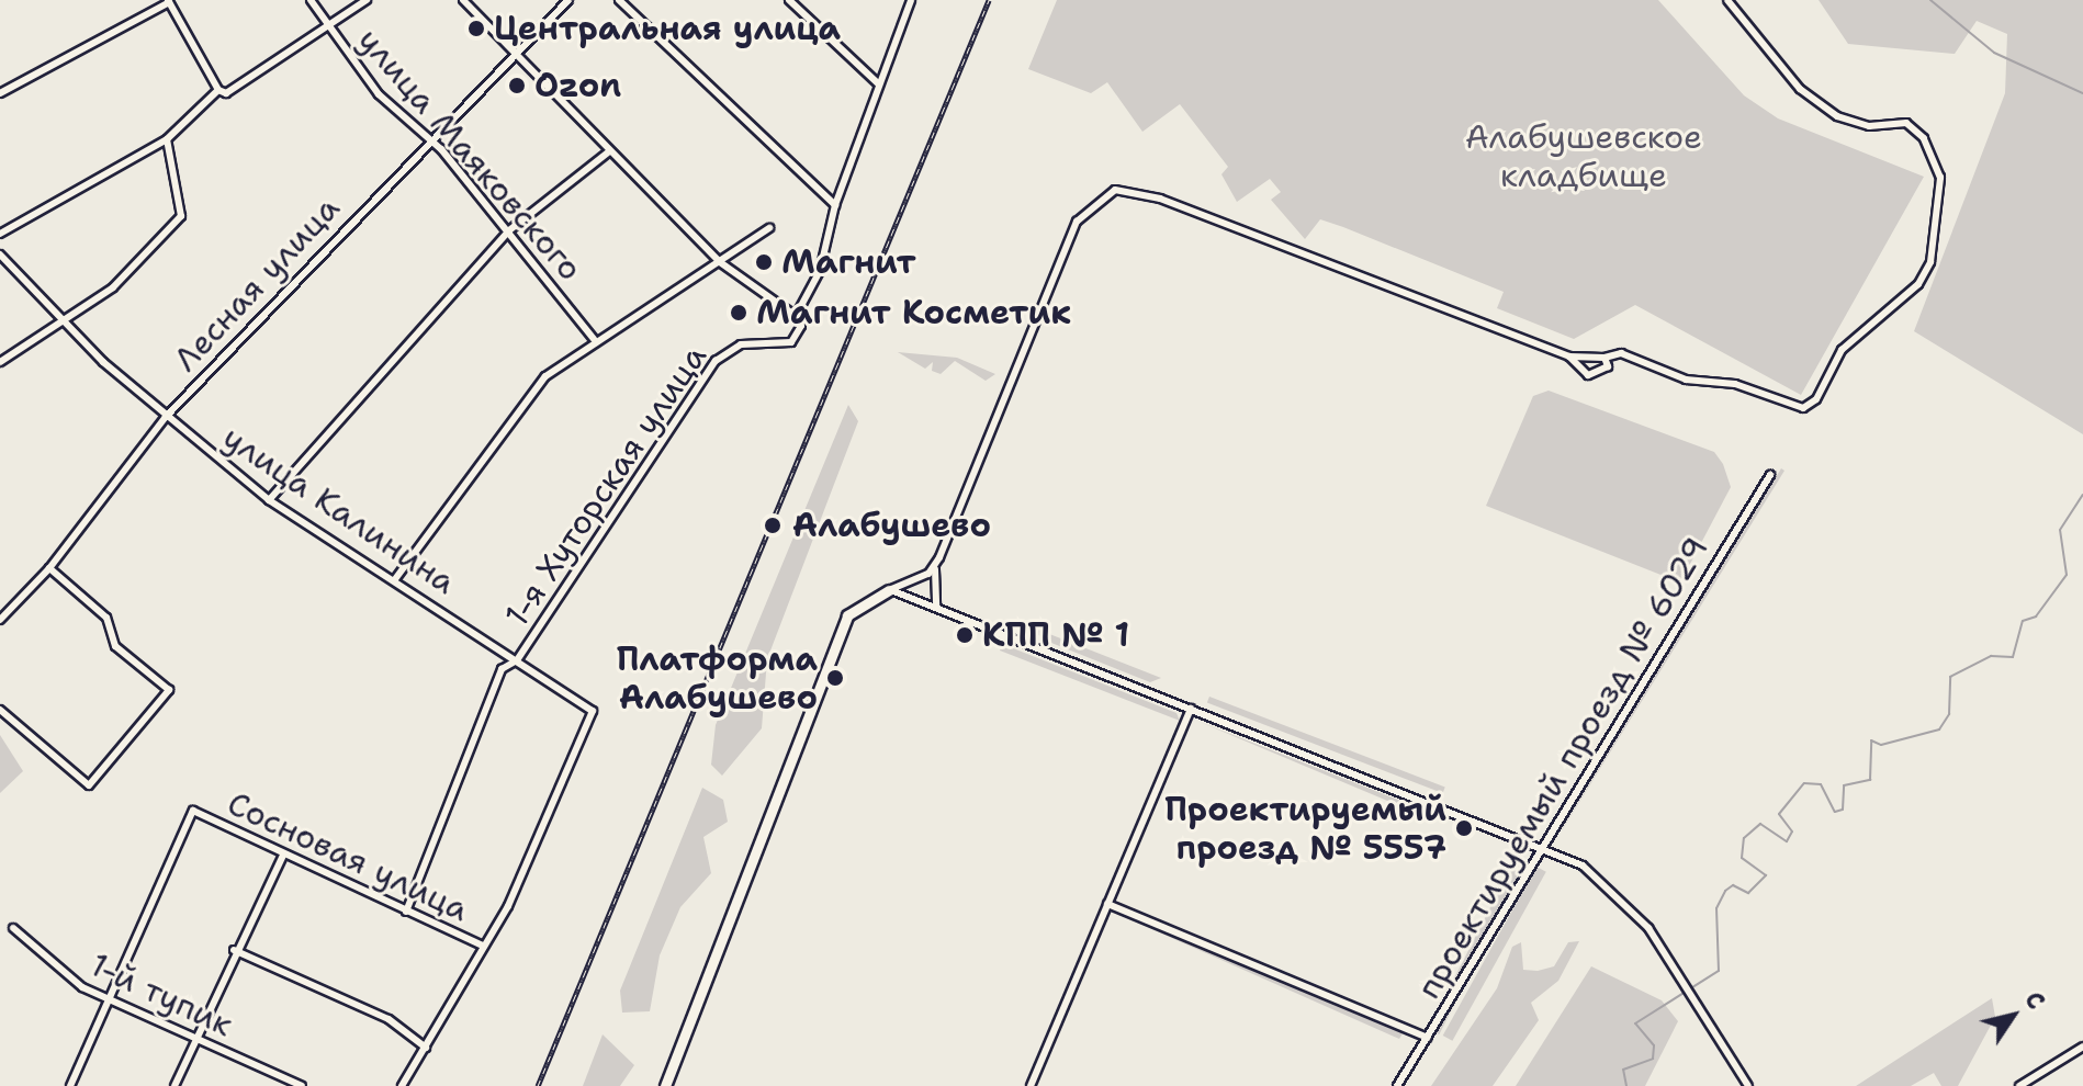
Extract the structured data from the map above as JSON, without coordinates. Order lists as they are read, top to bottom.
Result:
{
  "streets": {
    "street": [
      "улица Маяковского",
      "Лесная улица",
      "1-я Хуторская улица",
      "улица Калинина",
      "проектируемый проезд № 6029",
      "Сосновая улица",
      "1-й тупик"
    ]
  },
  "crossings": [
    ["улица Маяковского", "Лесная улица"],
    ["Лесная улица", "улица Калинина"],
    ["1-я Хуторская улица", "улица Калинина"],
    ["улица Калинина", "Сосновая улица"],
    ["Сосновая улица", "1-й тупик"]
  ],
  "parks": ["Алабушевское кладбище"],
  "places": [
    "Центральная улица",
    "Ozon",
    "Магнит",
    "Магнит Косметик",
    "Алабушево",
    "КПП № 1",
    "Платформа Алабушево",
    "Проектируемый проезд № 5557"
  ],
  "north": "top right"
}
